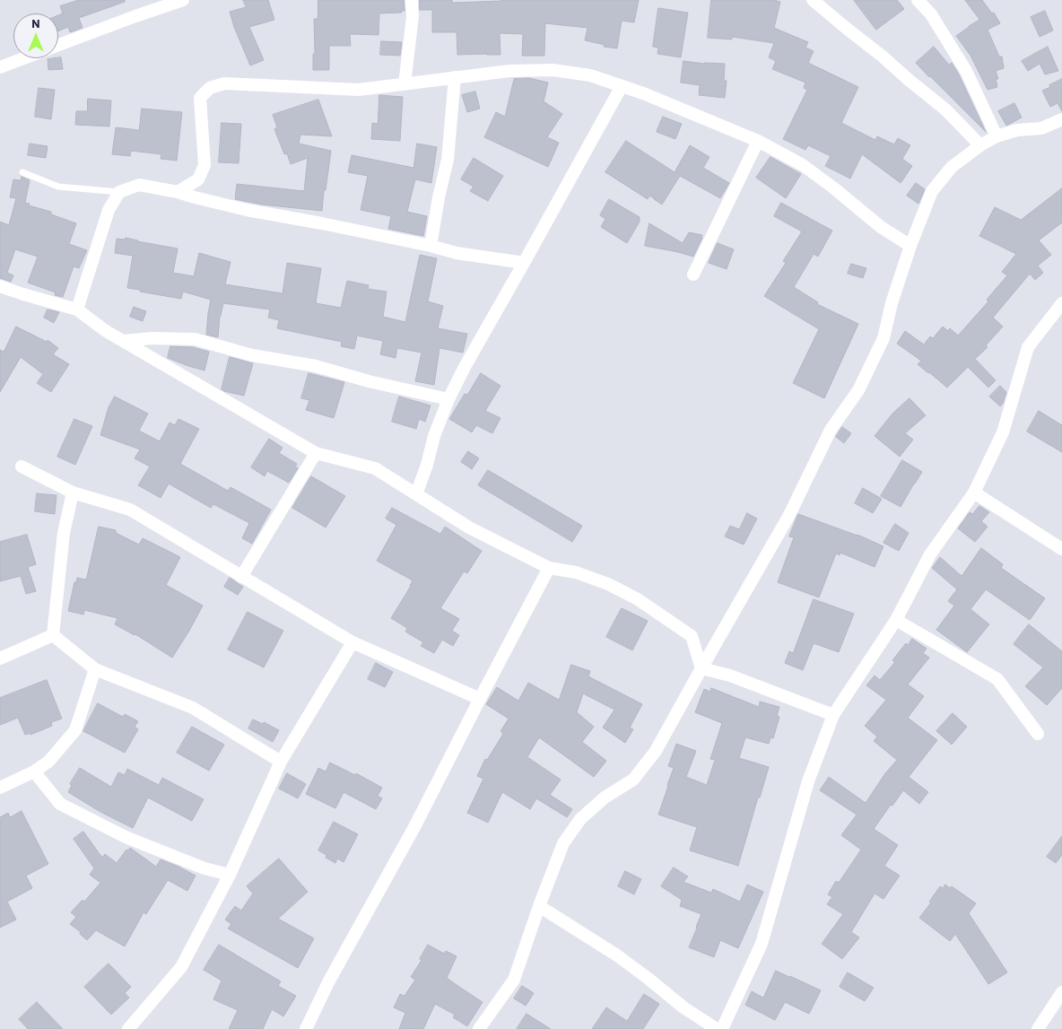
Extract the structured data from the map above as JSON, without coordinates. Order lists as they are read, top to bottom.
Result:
{
  "north": "top"
}
